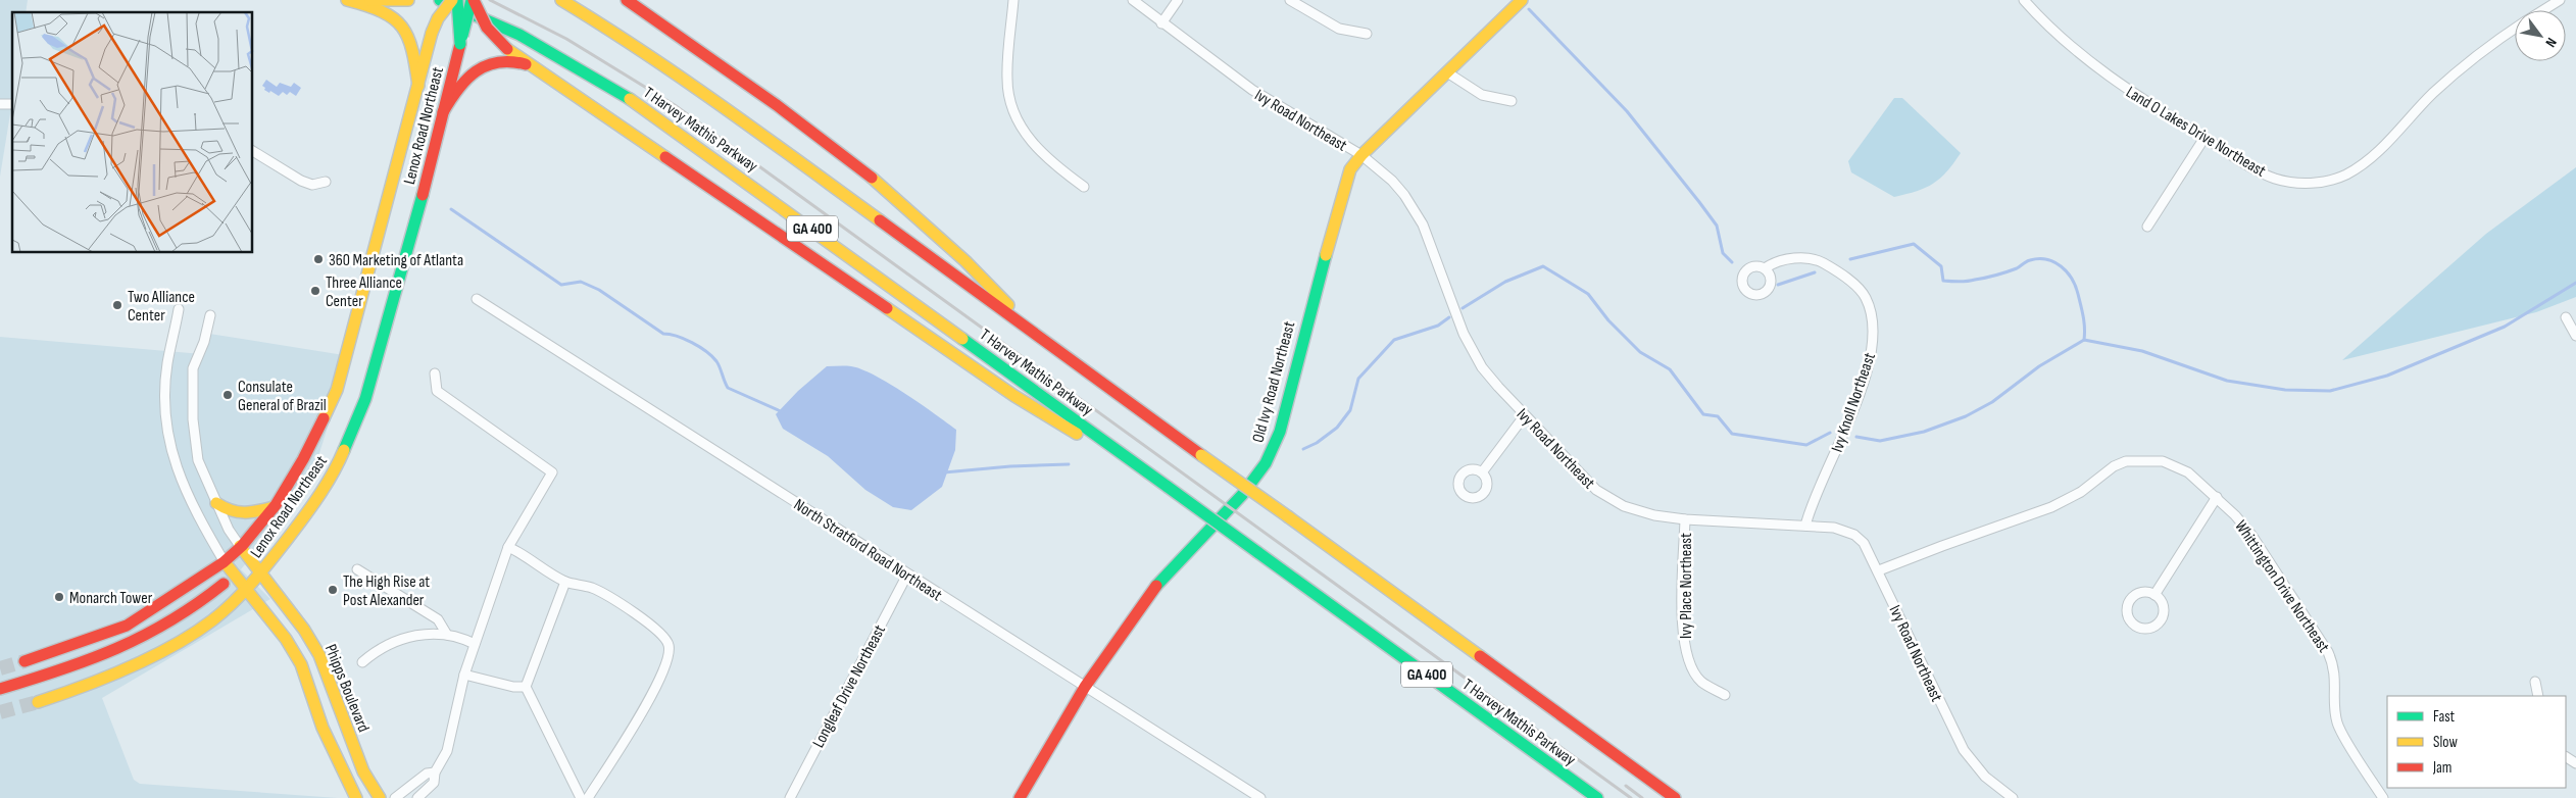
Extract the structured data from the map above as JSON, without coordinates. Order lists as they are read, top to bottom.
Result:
{
  "streets": {
    "main road": [
      "Lenox Road Northeast",
      "T Harvey Mathis Parkway",
      "GA 400",
      "Old Ivy Road Northeast",
      "Phipps Boulevard"
    ],
    "street": [
      "Ivy Road Northeast",
      "Land O Lakes Drive Northeast",
      "Ivy Knoll Northeast",
      "North Stratford Road Northeast",
      "Ivy Place Northeast",
      "Whittington Drive Northeast",
      "Longleaf Drive Northeast"
    ]
  },
  "crossings": [
    ["Ivy Road Northeast", "Old Ivy Road Northeast"],
    ["Ivy Road Northeast", "Ivy Knoll Northeast"],
    ["Ivy Road Northeast", "Ivy Place Northeast"],
    ["Ivy Road Northeast", "Whittington Drive Northeast"],
    ["Lenox Road Northeast", "T Harvey Mathis Parkway"],
    ["Lenox Road Northeast", "Phipps Boulevard"],
    ["Old Ivy Road Northeast", "North Stratford Road Northeast"],
    ["North Stratford Road Northeast", "Longleaf Drive Northeast"]
  ],
  "places": [
    "360 Marketing of Atlanta",
    "Three Alliance Center",
    "Two Alliance Center",
    "Consulate General of Brazil",
    "The High Rise at Post Alexander",
    "Monarch Tower"
  ],
  "legend": ["Fast", "Slow", "Jam"],
  "north": "bottom right"
}
